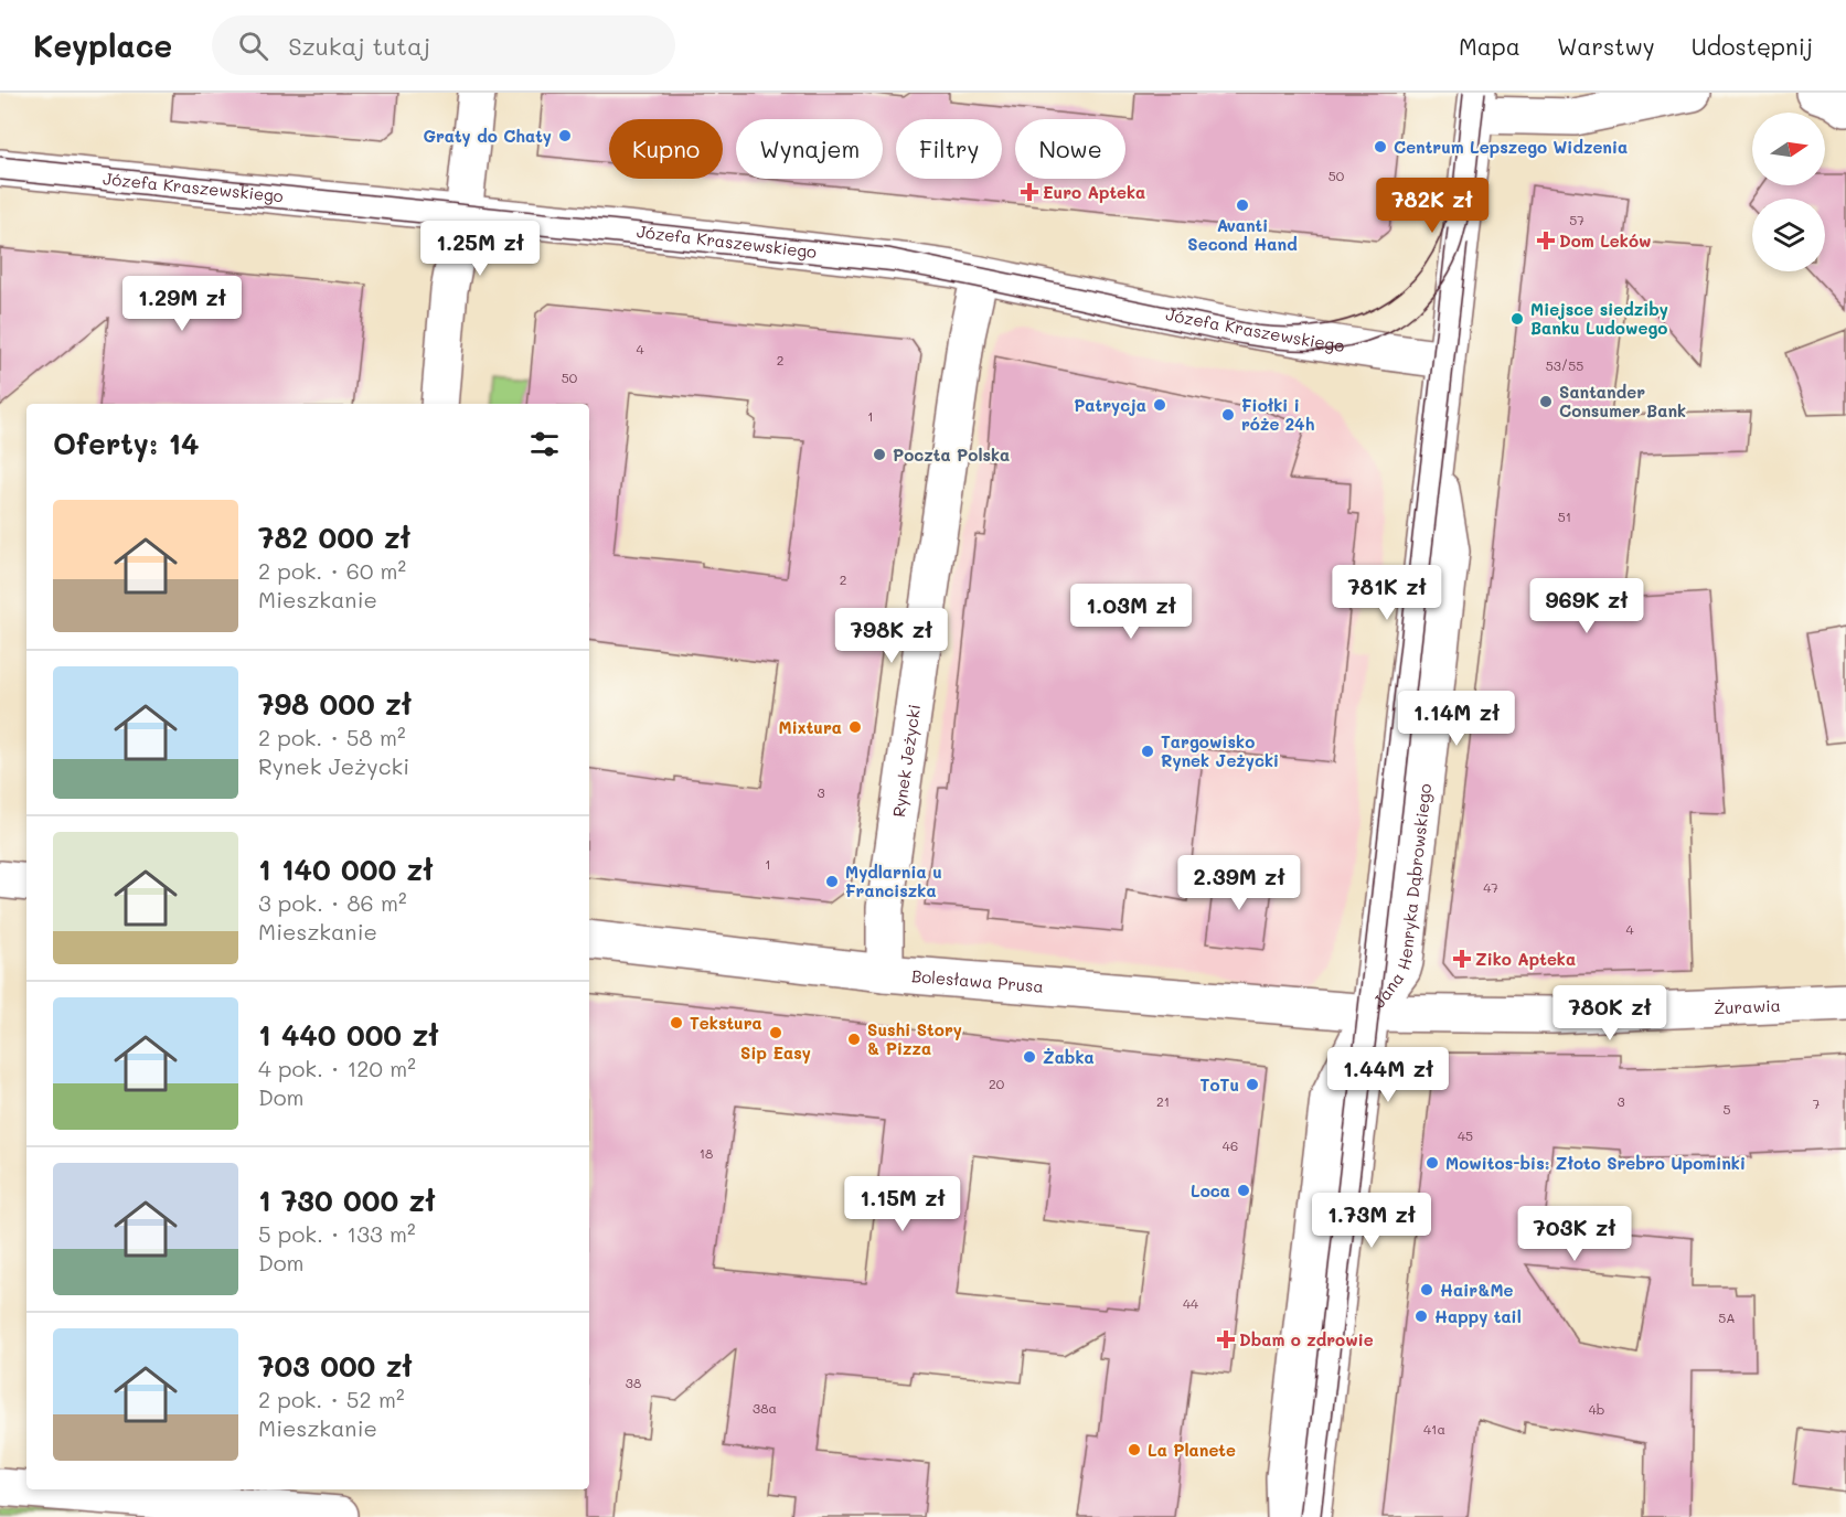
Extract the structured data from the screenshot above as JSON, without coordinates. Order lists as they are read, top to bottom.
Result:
{
  "streets": {
    "street": [
      "Józefa Kraszewskiego",
      "Rynek Jeżycki",
      "Jana Henryka Dąbrowskiego",
      "Bolesława Prusa",
      "Żurawia"
    ]
  },
  "crossings": [
    ["Józefa Kraszewskiego", "Rynek Jeżycki"],
    ["Józefa Kraszewskiego", "Jana Henryka Dąbrowskiego"],
    ["Rynek Jeżycki", "Bolesława Prusa"],
    ["Jana Henryka Dąbrowskiego", "Bolesława Prusa"],
    ["Jana Henryka Dąbrowskiego", "Żurawia"],
    ["Bolesława Prusa", "Żurawia"]
  ],
  "places": {
    "other": [
      "Graty do Chaty",
      "Centrum Lepszego Widzenia",
      "Avanti Second Hand",
      "Miejsce siedziby Banku Ludowego",
      "Santander Consumer Bank",
      "Patrycja",
      "Fiołki i róże 24h",
      "Poczta Polska",
      "Mixtura",
      "Targowisko Rynek Jeżycki",
      "Mydlarnia u Franciszka",
      "Tekstura",
      "Sip Easy",
      "Sushi Story & Pizza",
      "Żabka",
      "ToTu",
      "Mowitos-bis: Złoto Srebro Upominki",
      "Loca",
      "Hair&Me",
      "Happy tail",
      "La Planete"
    ],
    "health": [
      "Euro Apteka",
      "Dom Leków",
      "Ziko Apteka",
      "Dbam o zdrowie"
    ]
  },
  "house_numbers": [
    "50",
    "57",
    "4",
    "2",
    "53/55",
    "50",
    "1",
    "51",
    "2",
    "3",
    "1",
    "47",
    "4",
    "20",
    "21",
    "3",
    "7",
    "5",
    "45",
    "46",
    "18",
    "44",
    "5A",
    "38",
    "38a",
    "4b",
    "41a"
  ],
  "north": "right",
  "page": {
    "header": "Keyplace",
    "search": "Szukaj tutaj",
    "nav": ["Mapa", "Warstwy", "Udostępnij"],
    "chip": [
      "Kupno",
      "Wynajem",
      "Filtry",
      "Nowe"
    ],
    "price": [
      "782K zł",
      "1.25M zł",
      "1.29M zł",
      "781K zł",
      "969K zł",
      "1.03M zł",
      "798K zł",
      "1.14M zł",
      "2.39M zł",
      "780K zł",
      "1.44M zł",
      "1.15M zł",
      "1.73M zł",
      "703K zł"
    ],
    "heading": "Oferty: 14",
    "list": [
      {
        "name": "782 000 zł",
        "note": "2 pok. · 60 m² · Mieszkanie"
      },
      {
        "name": "798 000 zł",
        "note": "2 pok. · 58 m² · Rynek Jeżycki"
      },
      {
        "name": "1 140 000 zł",
        "note": "3 pok. · 86 m² · Mieszkanie"
      },
      {
        "name": "1 440 000 zł",
        "note": "4 pok. · 120 m² · Dom"
      },
      {
        "name": "1 730 000 zł",
        "note": "5 pok. · 133 m² · Dom"
      },
      {
        "name": "703 000 zł",
        "note": "2 pok. · 52 m² · Mieszkanie"
      }
    ]
  }
}
